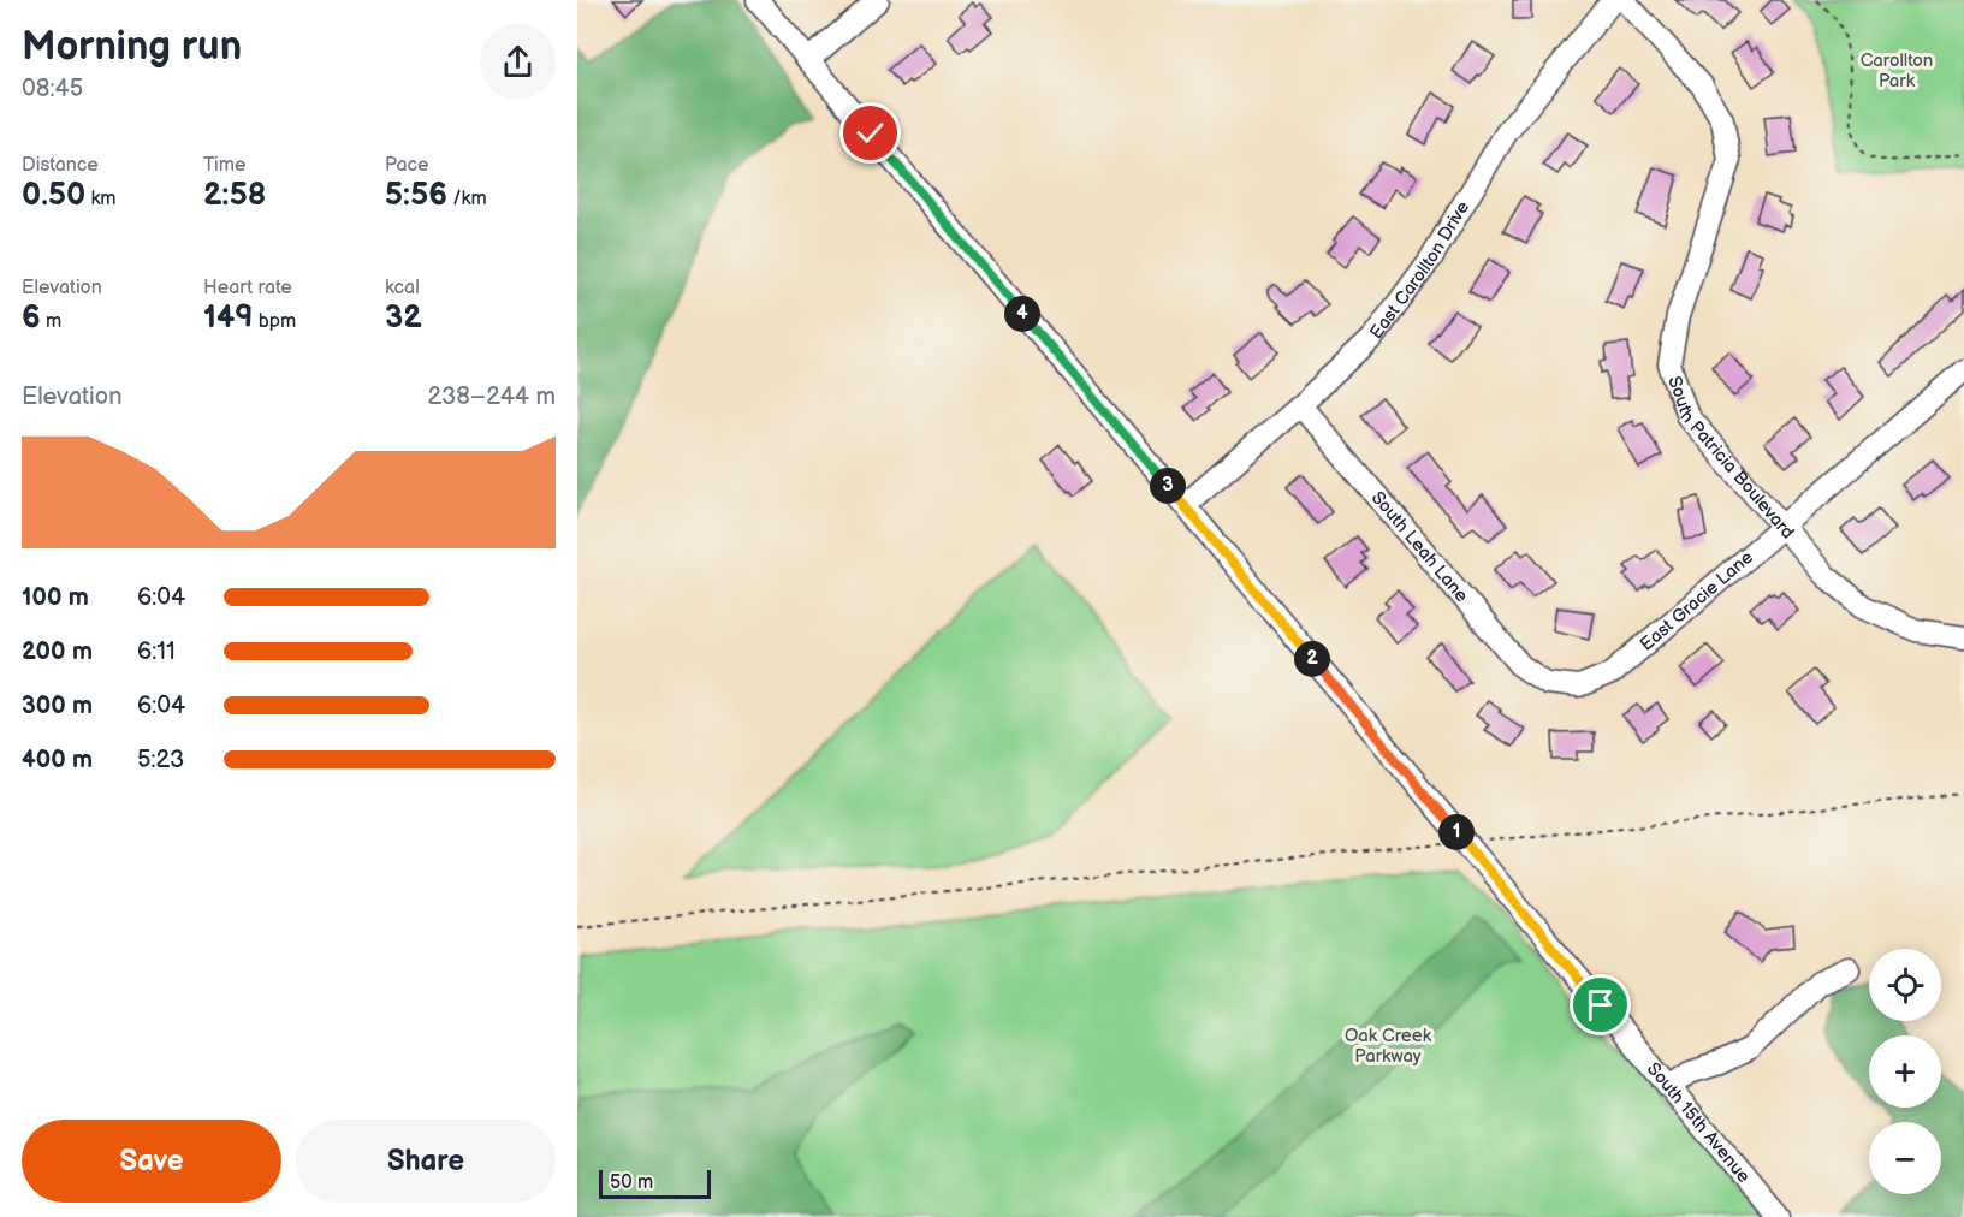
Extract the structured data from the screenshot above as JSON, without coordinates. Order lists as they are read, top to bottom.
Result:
{
  "streets": {
    "street": [
      "East Carollton Drive",
      "South Patricia Boulevard",
      "South Leah Lane",
      "East Gracie Lane",
      "South 15th Avenue"
    ]
  },
  "crossings": [
    ["East Carollton Drive", "South Leah Lane"],
    ["East Carollton Drive", "South 15th Avenue"],
    ["South Patricia Boulevard", "East Gracie Lane"],
    ["South Leah Lane", "East Gracie Lane"]
  ],
  "parks": ["Carollton Park", "Oak Creek Parkway"],
  "scale_bar": "50 m",
  "page": {
    "heading": ["Morning run", "08:45"],
    "stats": [
      ["Distance", "0.50 km"],
      ["Time", "2:58"],
      ["Pace", "5:56 /km"],
      ["Elevation", "6 m"],
      ["Heart rate", "149 bpm"],
      ["kcal", "32"]
    ],
    "pins": [
      "4",
      "3",
      "2",
      "1"
    ],
    "chart": ["Elevation", "238–244 m"],
    "list": [
      {
        "name": "100 m",
        "note": "6:04"
      },
      {
        "name": "200 m",
        "note": "6:11"
      },
      {
        "name": "300 m",
        "note": "6:04"
      },
      {
        "name": "400 m",
        "note": "5:23"
      }
    ],
    "map_buttons": ["+", "−"],
    "buttons": ["Save", "Share"],
    "scale": "50 m"
  }
}
